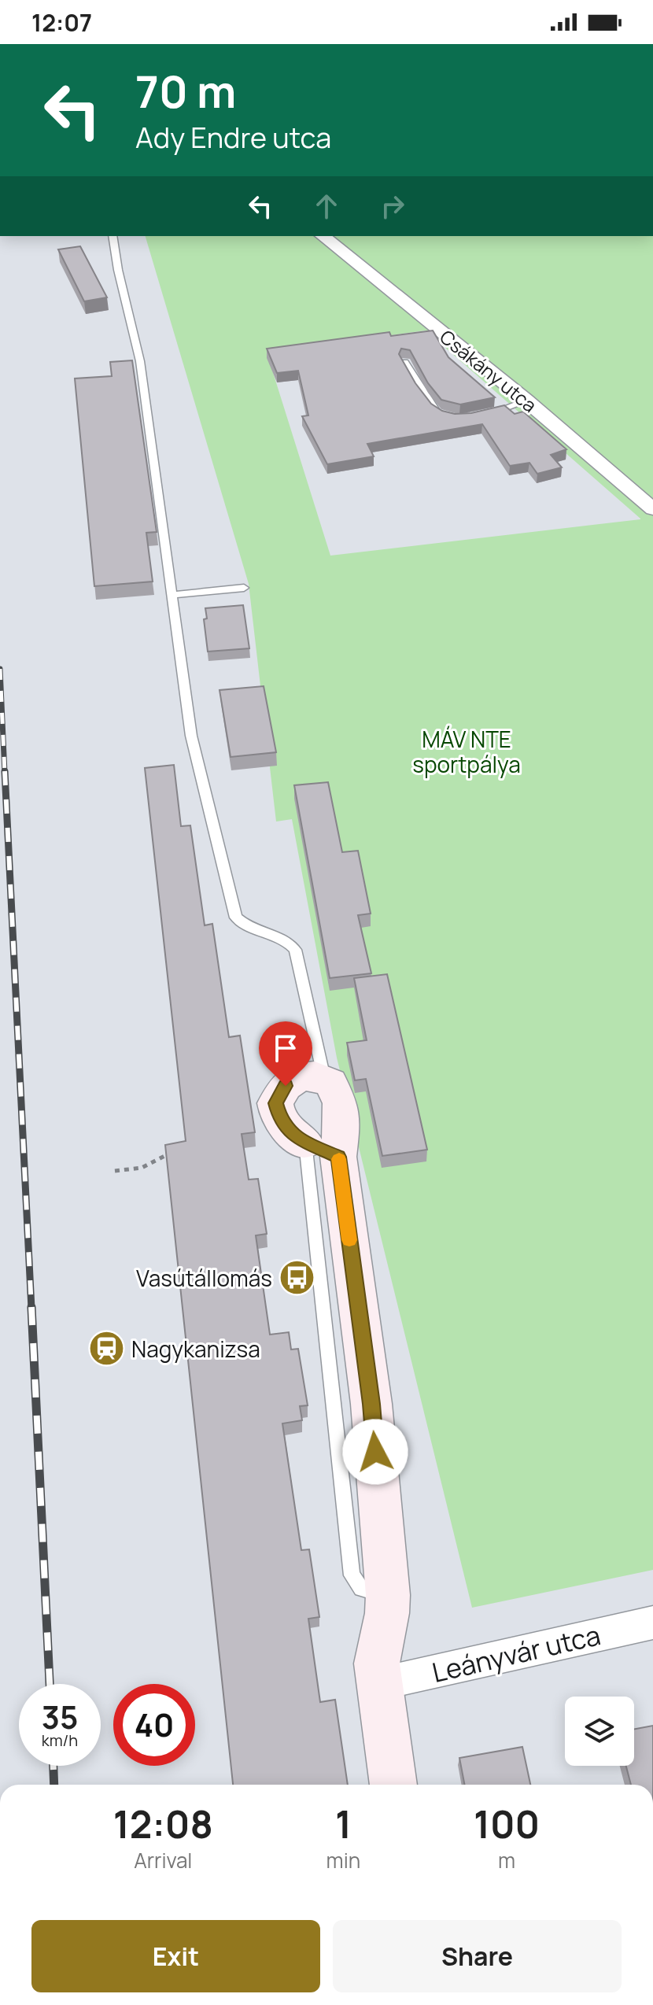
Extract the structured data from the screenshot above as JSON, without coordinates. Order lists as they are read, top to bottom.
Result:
{
  "streets": {
    "street": ["Csákány utca", "Leányvár utca"]
  },
  "parks": ["MÁV NTE sportpálya"],
  "places": {
    "bus stop": ["Vasútállomás"],
    "station": ["Nagykanizsa"]
  },
  "page": {
    "status": "12:07",
    "turn": ["70 m", "Ady Endre utca"],
    "speed": "35 km/h",
    "limit": "40",
    "eta": [
      "12:08",
      "Arrival",
      "1",
      "min",
      "100",
      "m"
    ],
    "buttons": ["Exit", "Share"]
  }
}
